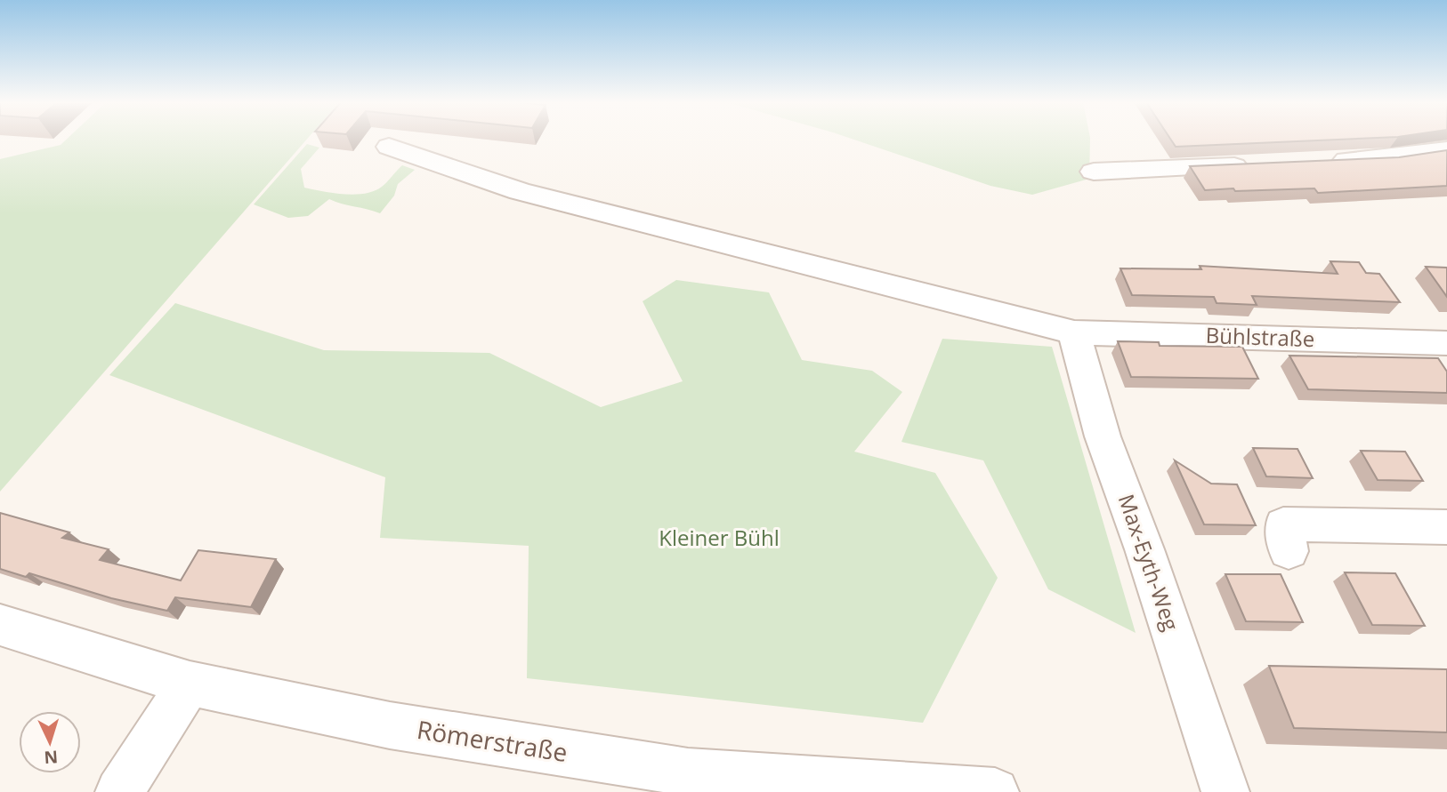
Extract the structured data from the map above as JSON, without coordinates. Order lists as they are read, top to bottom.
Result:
{
  "streets": {
    "street": ["Bühlstraße", "Max-Eyth-Weg", "Römerstraße"]
  },
  "crossings": [
    ["Bühlstraße", "Max-Eyth-Weg"]
  ],
  "parks": ["Kleiner Bühl"],
  "north": "bottom"
}
